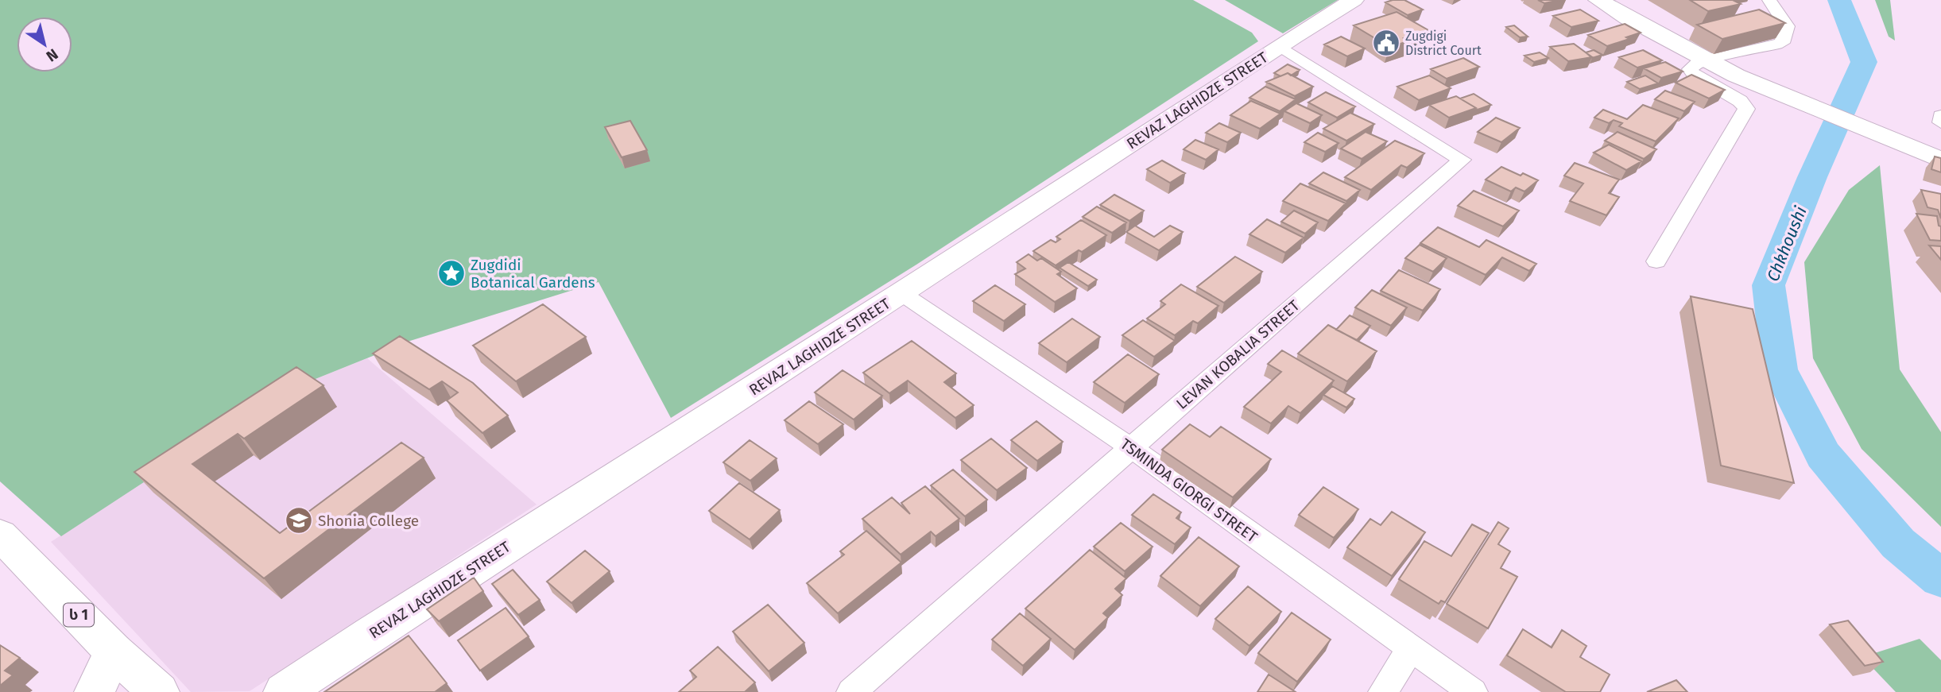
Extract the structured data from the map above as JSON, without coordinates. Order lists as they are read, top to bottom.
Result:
{
  "streets": {
    "main road": ["REVAZ LAGHIDZE STREET", "ს 1"],
    "street": ["LEVAN KOBALIA STREET", "TSMINDA GIORGI STREET"]
  },
  "crossings": [
    ["REVAZ LAGHIDZE STREET", "LEVAN KOBALIA STREET"],
    ["REVAZ LAGHIDZE STREET", "TSMINDA GIORGI STREET"],
    ["LEVAN KOBALIA STREET", "TSMINDA GIORGI STREET"]
  ],
  "water": ["Chkhoushi"],
  "places": {
    "public building": ["Zugdigi District Court"],
    "place": ["Zugdidi Botanical Gardens"],
    "school or university": ["Shonia College"]
  },
  "north": "bottom right"
}
